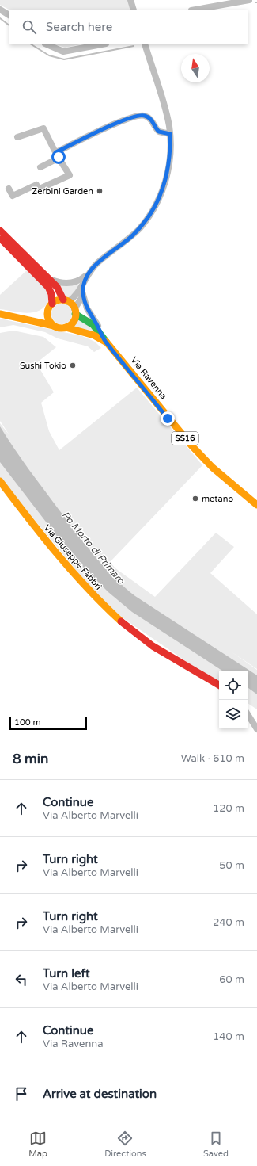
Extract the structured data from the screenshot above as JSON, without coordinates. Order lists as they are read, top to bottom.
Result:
{
  "streets": {
    "main road": ["Via Ravenna", "SS16", "Via Giuseppe Fabbri"]
  },
  "water": ["Po Morto di Primaro"],
  "places": ["Zerbini Garden", "Sushi Tokio", "metano"],
  "scale_bar": "100 m",
  "north": "top",
  "page": {
    "search": "Search here",
    "scale": "100 m",
    "heading": ["8 min", "Walk · 610 m"],
    "list": [
      ["Continue", "Via Alberto Marvelli", "120 m"],
      ["Turn right", "Via Alberto Marvelli", "50 m"],
      ["Turn right", "Via Alberto Marvelli", "240 m"],
      ["Turn left", "Via Alberto Marvelli", "60 m"],
      ["Continue", "Via Ravenna", "140 m"],
      "Arrive at destination"
    ],
    "nav": ["Map", "Directions", "Saved"]
  }
}
